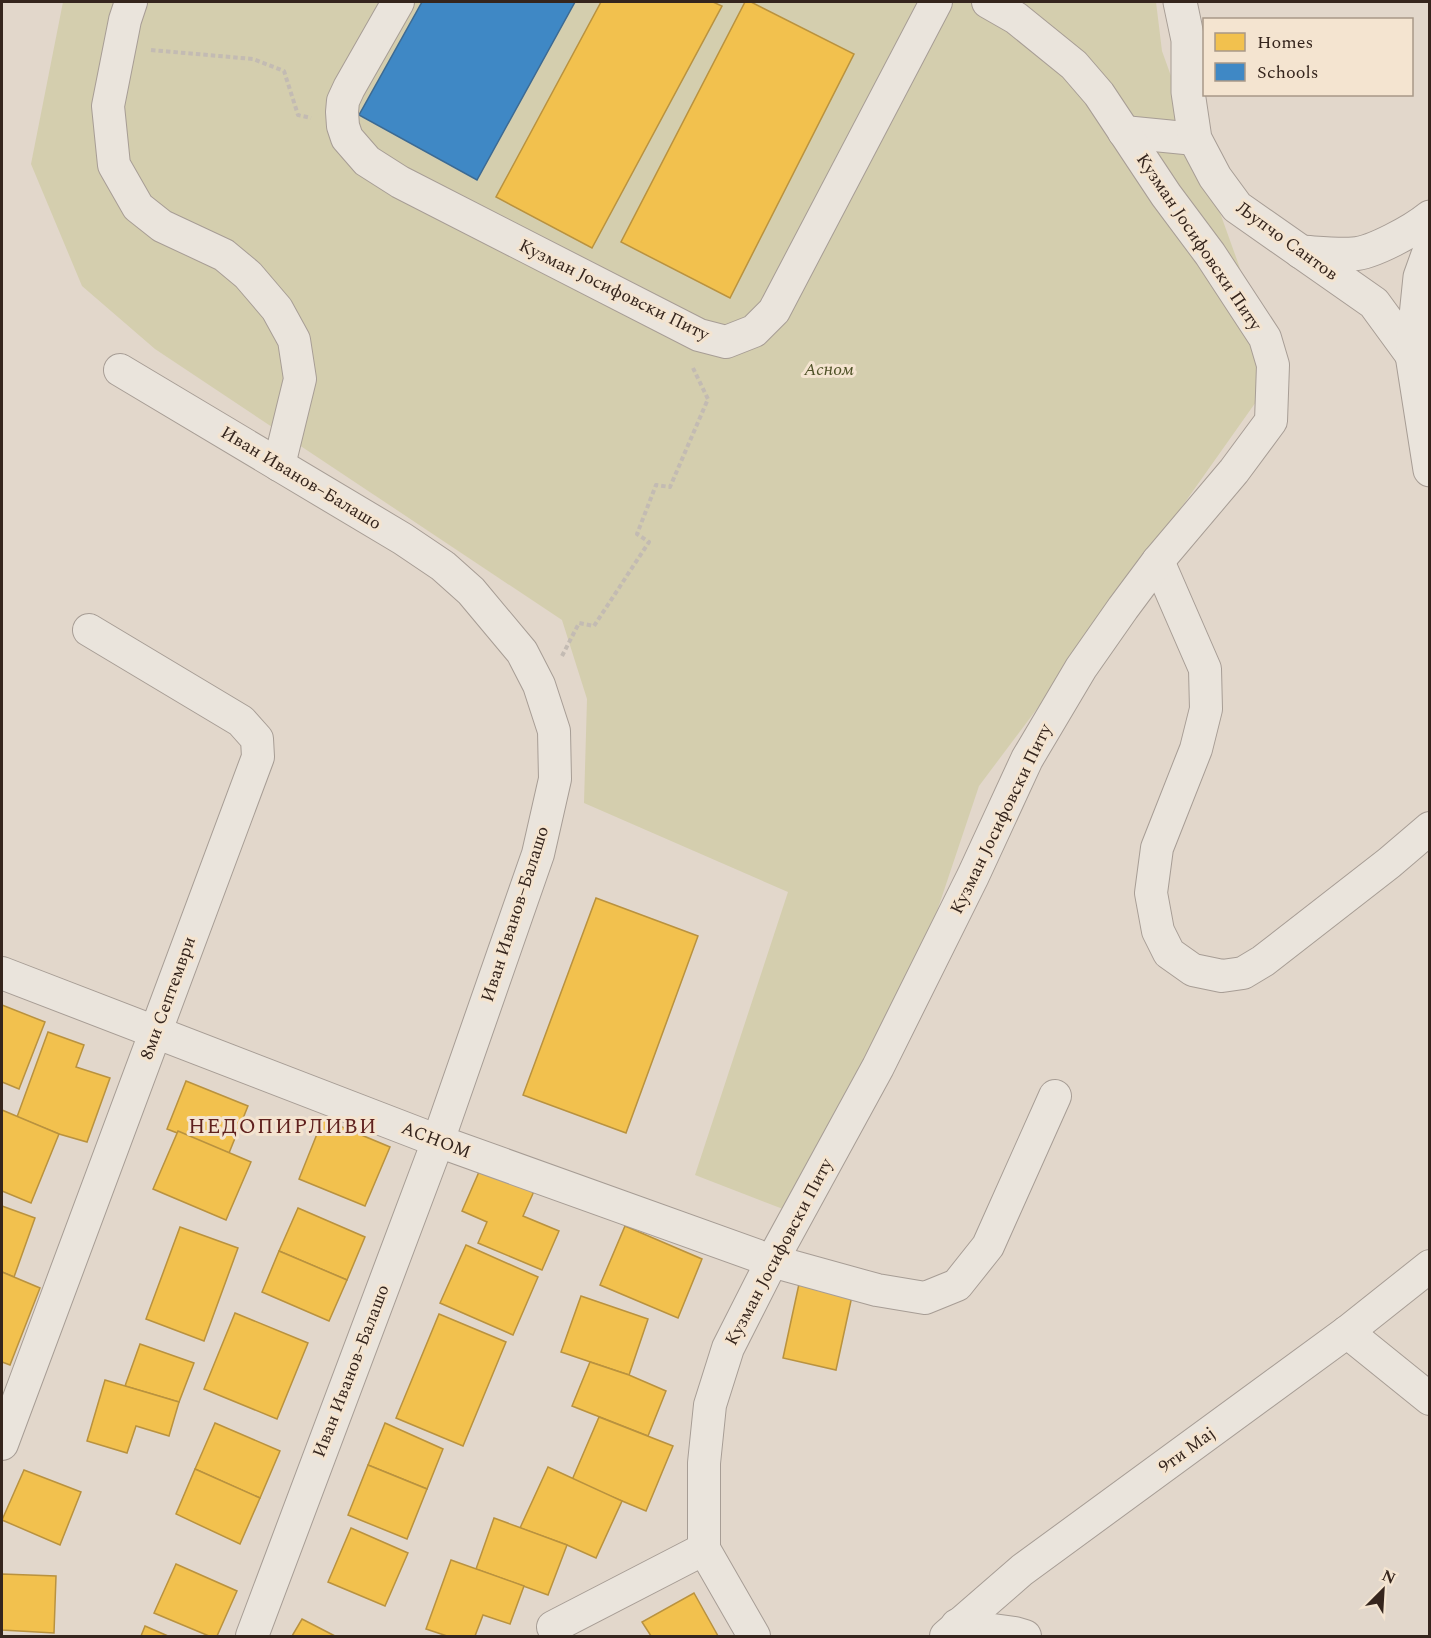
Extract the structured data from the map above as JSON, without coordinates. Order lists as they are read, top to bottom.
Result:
{
  "streets": {
    "street": [
      "Љупчо Сантов",
      "Кузман Јосифовски Питу",
      "Иван Иванов–Балашо",
      "8ми Септември",
      "АСНОМ",
      "9ти Мај"
    ]
  },
  "crossings": [
    ["Кузман Јосифовски Питу", "АСНОМ"],
    ["Иван Иванов–Балашо", "АСНОМ"],
    ["8ми Септември", "АСНОМ"]
  ],
  "districts": ["НЕДОПИРЛИВИ"],
  "parks": ["Асном"],
  "legend": ["Homes", "Schools"],
  "north": "top right"
}
